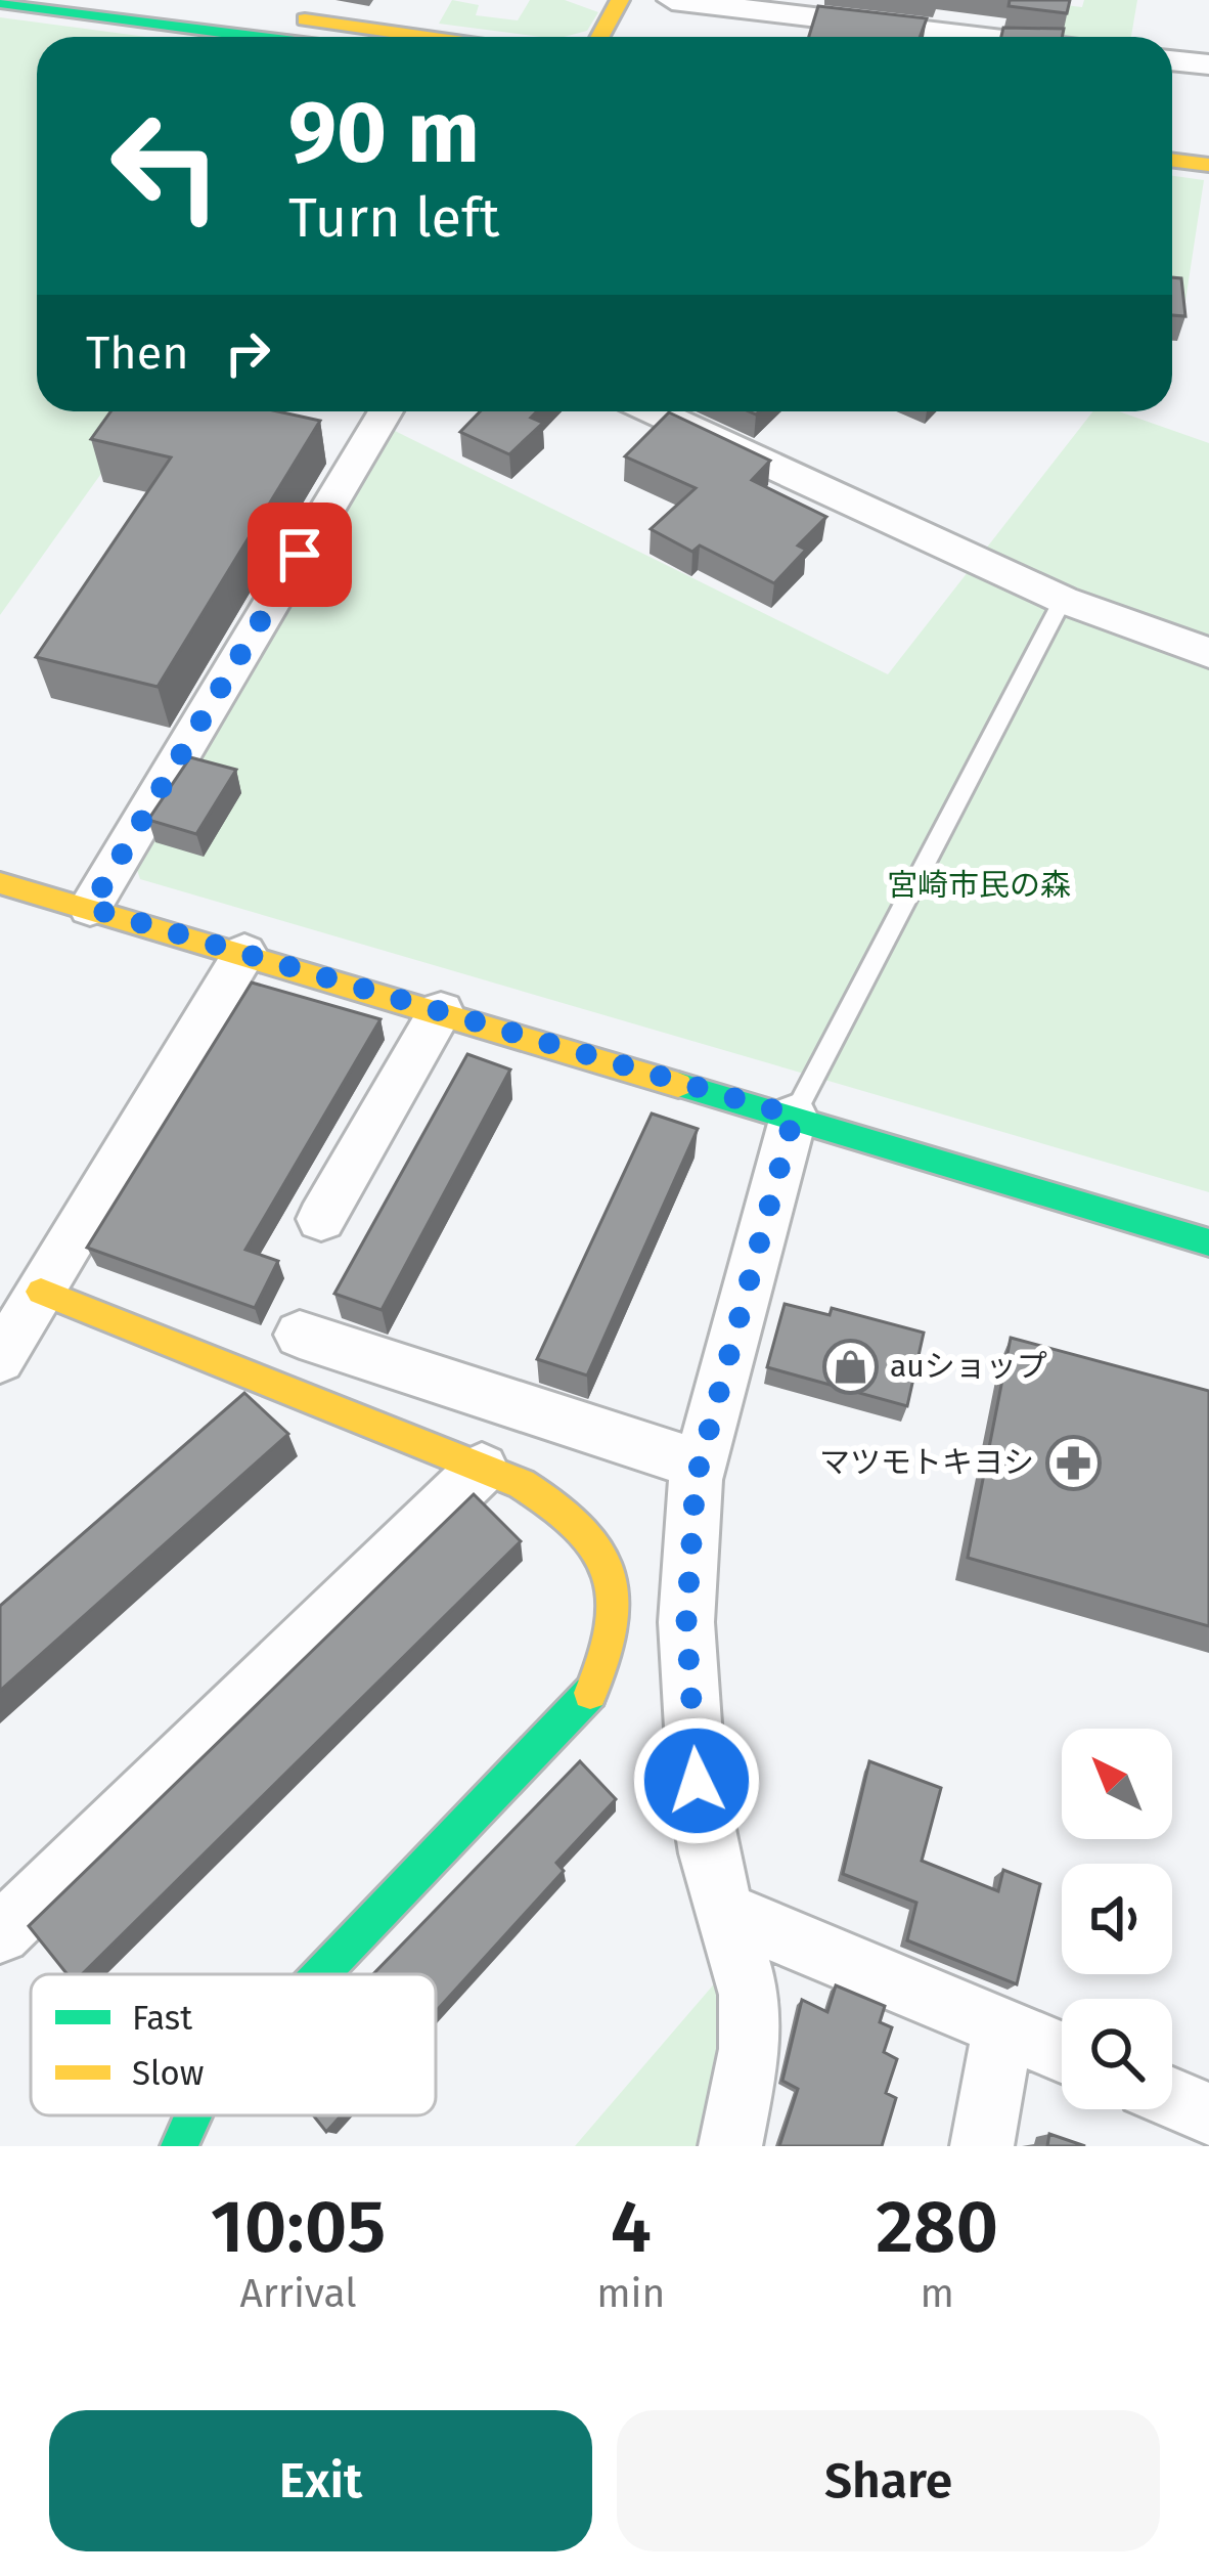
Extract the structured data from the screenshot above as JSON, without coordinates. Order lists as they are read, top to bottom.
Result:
{
  "parks": ["宮崎市民の森"],
  "places": {
    "shop": ["auショップ"],
    "pharmacy": ["マツモトキヨシ"]
  },
  "legend": ["Fast", "Slow"],
  "north": "top left",
  "page": {
    "turn": ["90 m", "Turn left"],
    "then": "Then",
    "eta": [
      "10:05",
      "Arrival",
      "4",
      "min",
      "280",
      "m"
    ],
    "buttons": ["Exit", "Share"]
  }
}
